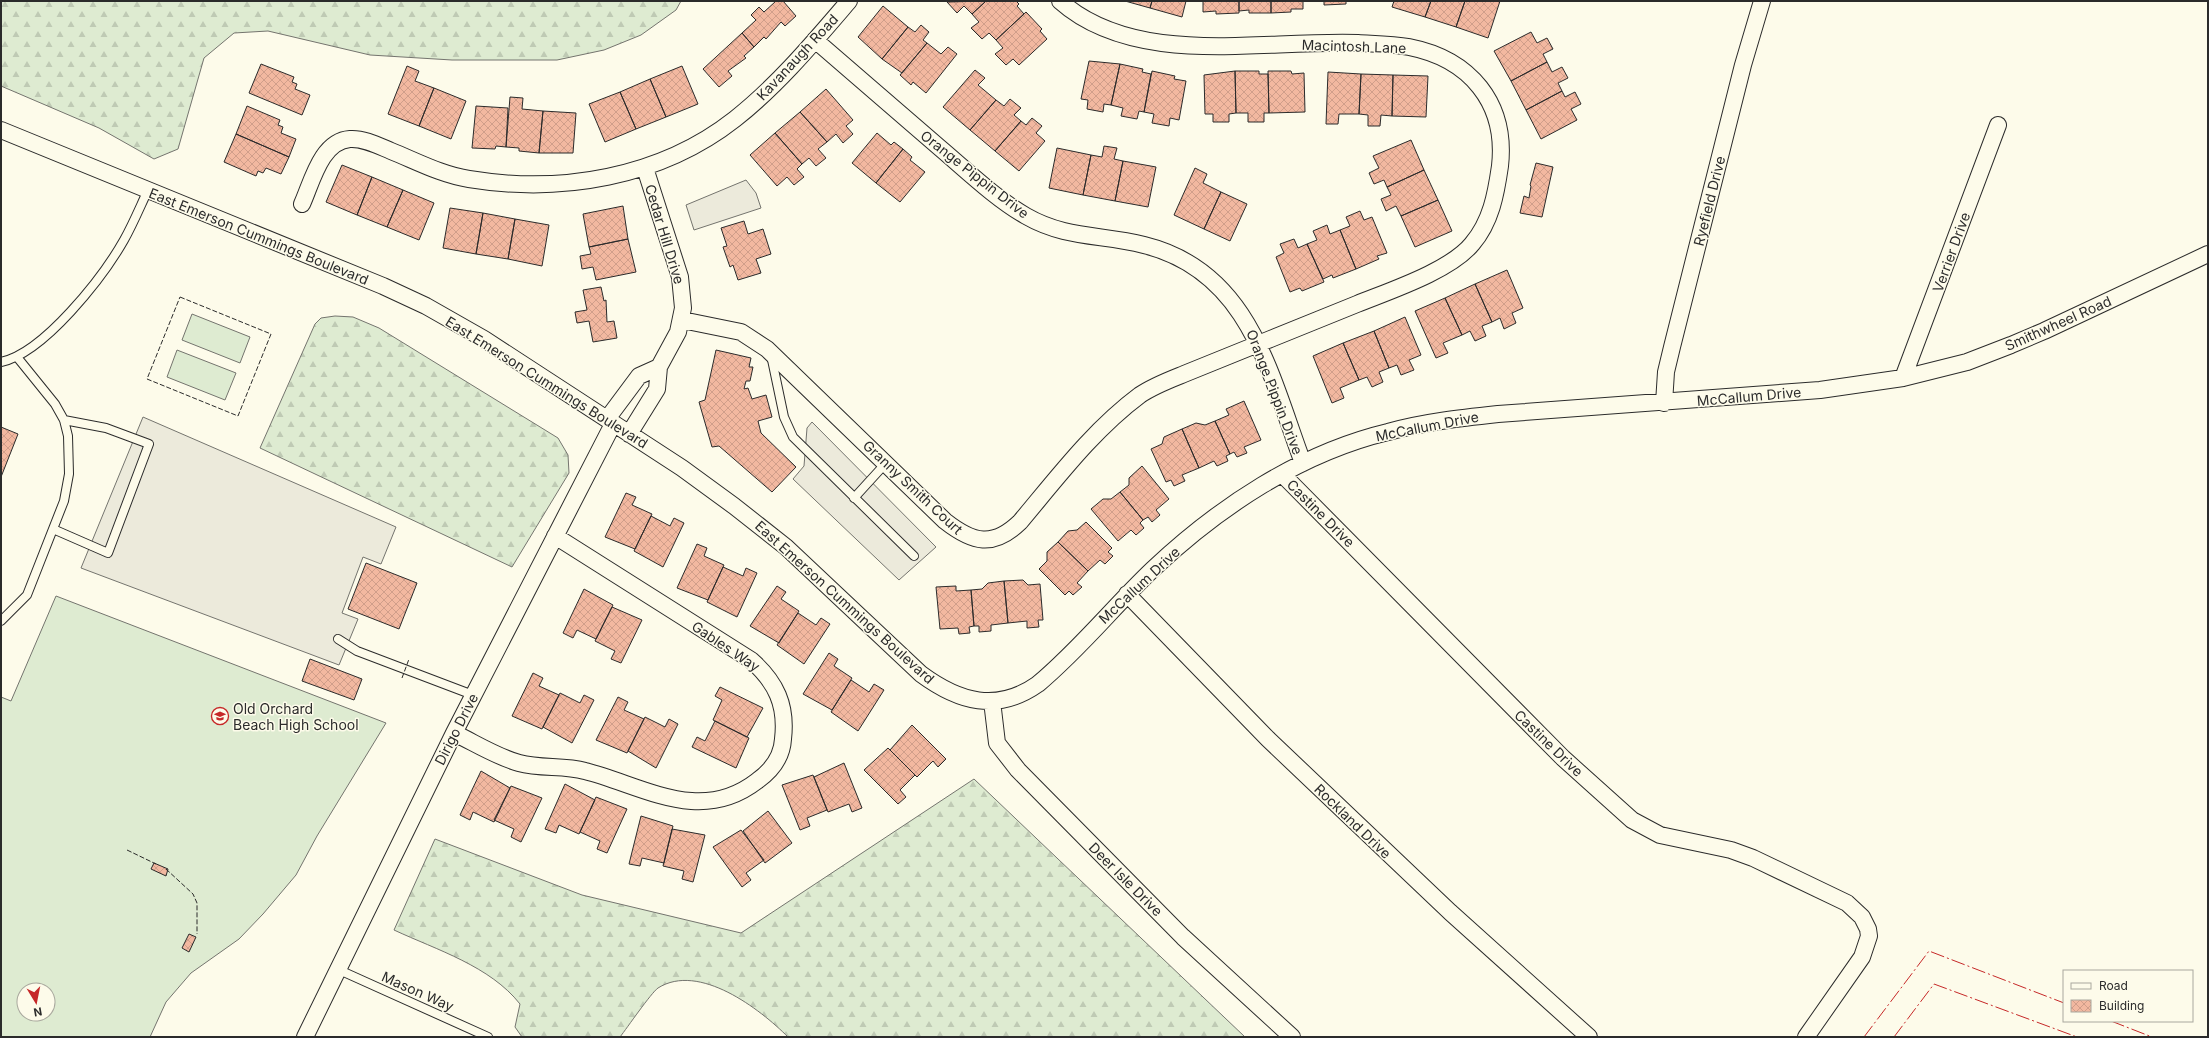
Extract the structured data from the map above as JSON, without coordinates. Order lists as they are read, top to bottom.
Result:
{
  "streets": {
    "street": [
      "Macintosh Lane",
      "Kavanaugh Road",
      "Orange Pippin Drive",
      "Ryefield Drive",
      "Cedar Hill Drive",
      "East Emerson Cummings Boulevard",
      "Verrier Drive",
      "Smithwheel Road",
      "McCallum Drive",
      "Granny Smith Court",
      "Castine Drive",
      "Gables Way",
      "Dirigo Drive",
      "Rockland Drive",
      "Deer Isle Drive"
    ],
    "lane": ["Mason Way"]
  },
  "crossings": [
    ["Macintosh Lane", "Orange Pippin Drive"],
    ["Macintosh Lane", "Granny Smith Court"],
    ["Kavanaugh Road", "Orange Pippin Drive"],
    ["Kavanaugh Road", "Cedar Hill Drive"],
    ["Orange Pippin Drive", "McCallum Drive"],
    ["Orange Pippin Drive", "Granny Smith Court"],
    ["Ryefield Drive", "McCallum Drive"],
    ["Cedar Hill Drive", "East Emerson Cummings Boulevard"],
    ["Cedar Hill Drive", "Granny Smith Court"],
    ["East Emerson Cummings Boulevard", "McCallum Drive"],
    ["East Emerson Cummings Boulevard", "Dirigo Drive"],
    ["East Emerson Cummings Boulevard", "Deer Isle Drive"],
    ["Verrier Drive", "Smithwheel Road"],
    ["Verrier Drive", "McCallum Drive"],
    ["Smithwheel Road", "McCallum Drive"],
    ["McCallum Drive", "Castine Drive"],
    ["McCallum Drive", "Rockland Drive"],
    ["McCallum Drive", "Deer Isle Drive"],
    ["Gables Way", "Dirigo Drive"],
    ["Dirigo Drive", "Mason Way"]
  ],
  "places": {
    "school or university": ["Old Orchard Beach High School"]
  },
  "legend": ["Road", "Building"],
  "north": "bottom"
}
